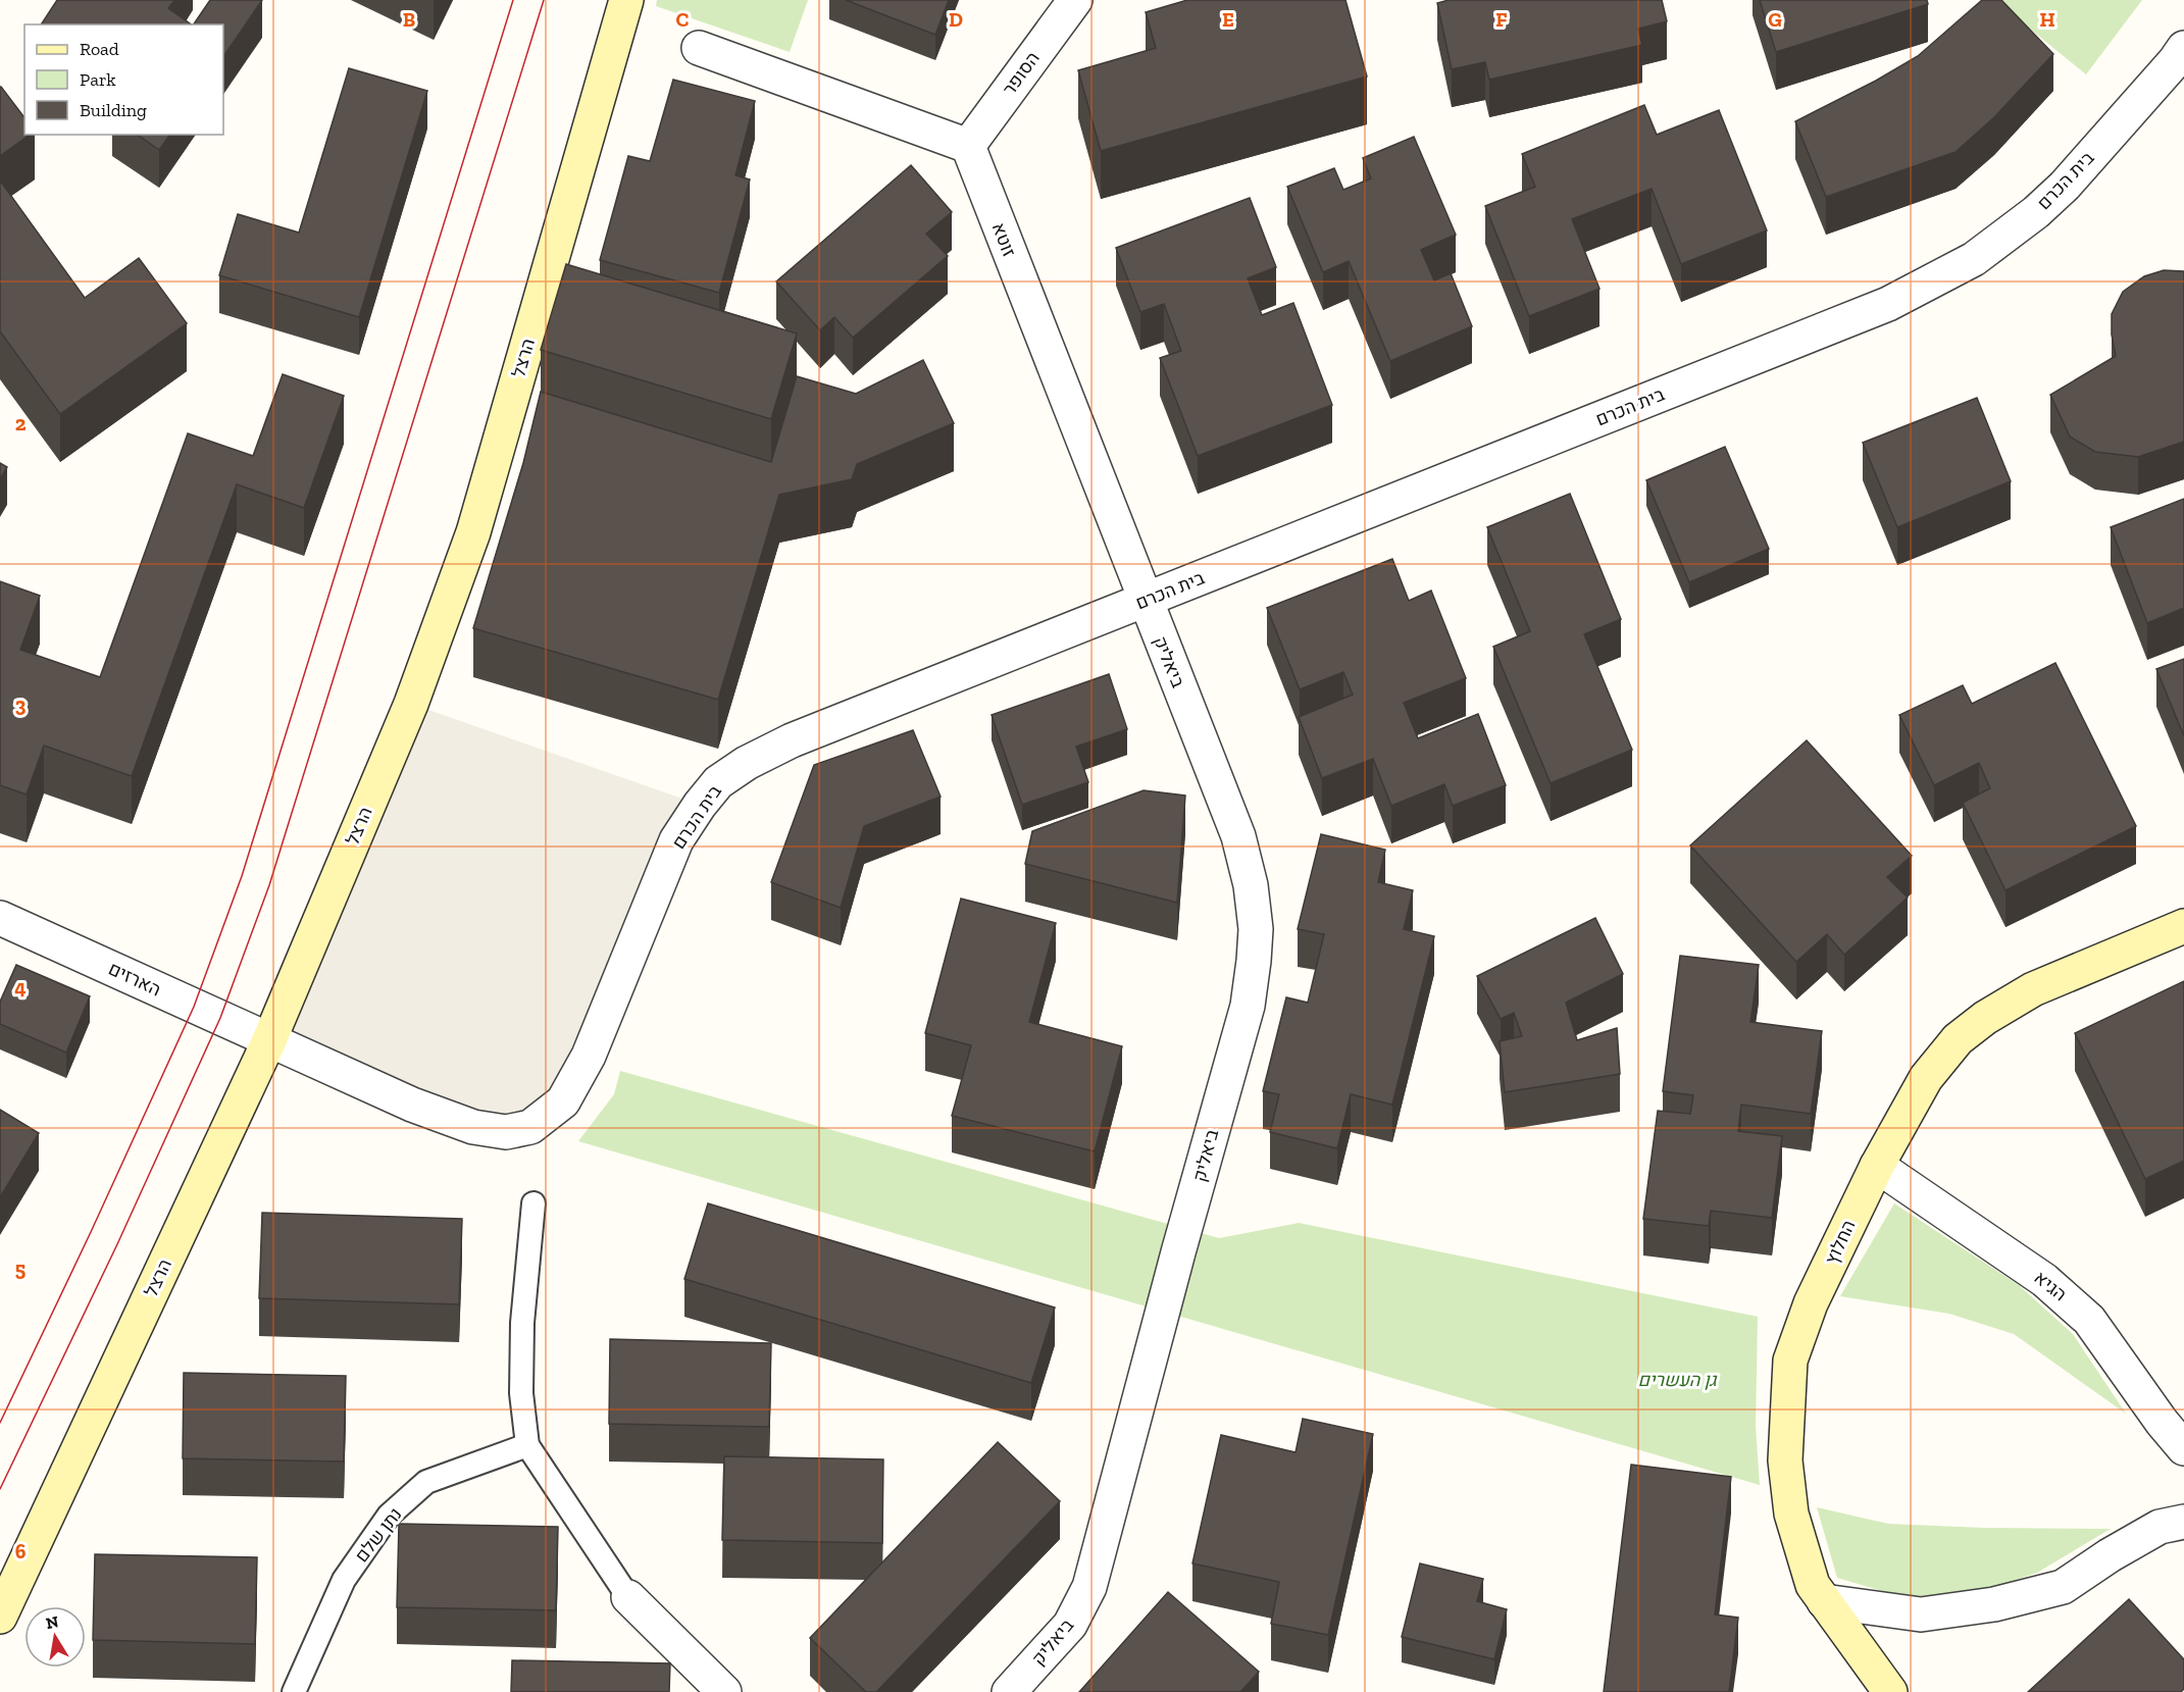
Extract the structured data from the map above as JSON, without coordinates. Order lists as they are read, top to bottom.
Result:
{
  "streets": {
    "street": [
      "הסופר",
      "בית הכרם",
      "זוטא",
      "הרצל",
      "ביאליק",
      "הארזים",
      "החלוץ",
      "הגיא"
    ],
    "lane": ["נתן שלם"]
  },
  "crossings": [
    ["הסופר", "זוטא"],
    ["בית הכרם", "זוטא"],
    ["בית הכרם", "הרצל"],
    ["בית הכרם", "ביאליק"],
    ["בית הכרם", "הארזים"],
    ["זוטא", "ביאליק"],
    ["הרצל", "הארזים"],
    ["החלוץ", "הגיא"]
  ],
  "parks": ["גן העשרים"],
  "legend": ["Road", "Park", "Building"],
  "north": "top",
  "grid": {
    "columns": [
      "B",
      "C",
      "D",
      "E",
      "F",
      "G",
      "H"
    ],
    "rows": [
      "2",
      "3",
      "4",
      "5",
      "6"
    ]
  }
}
